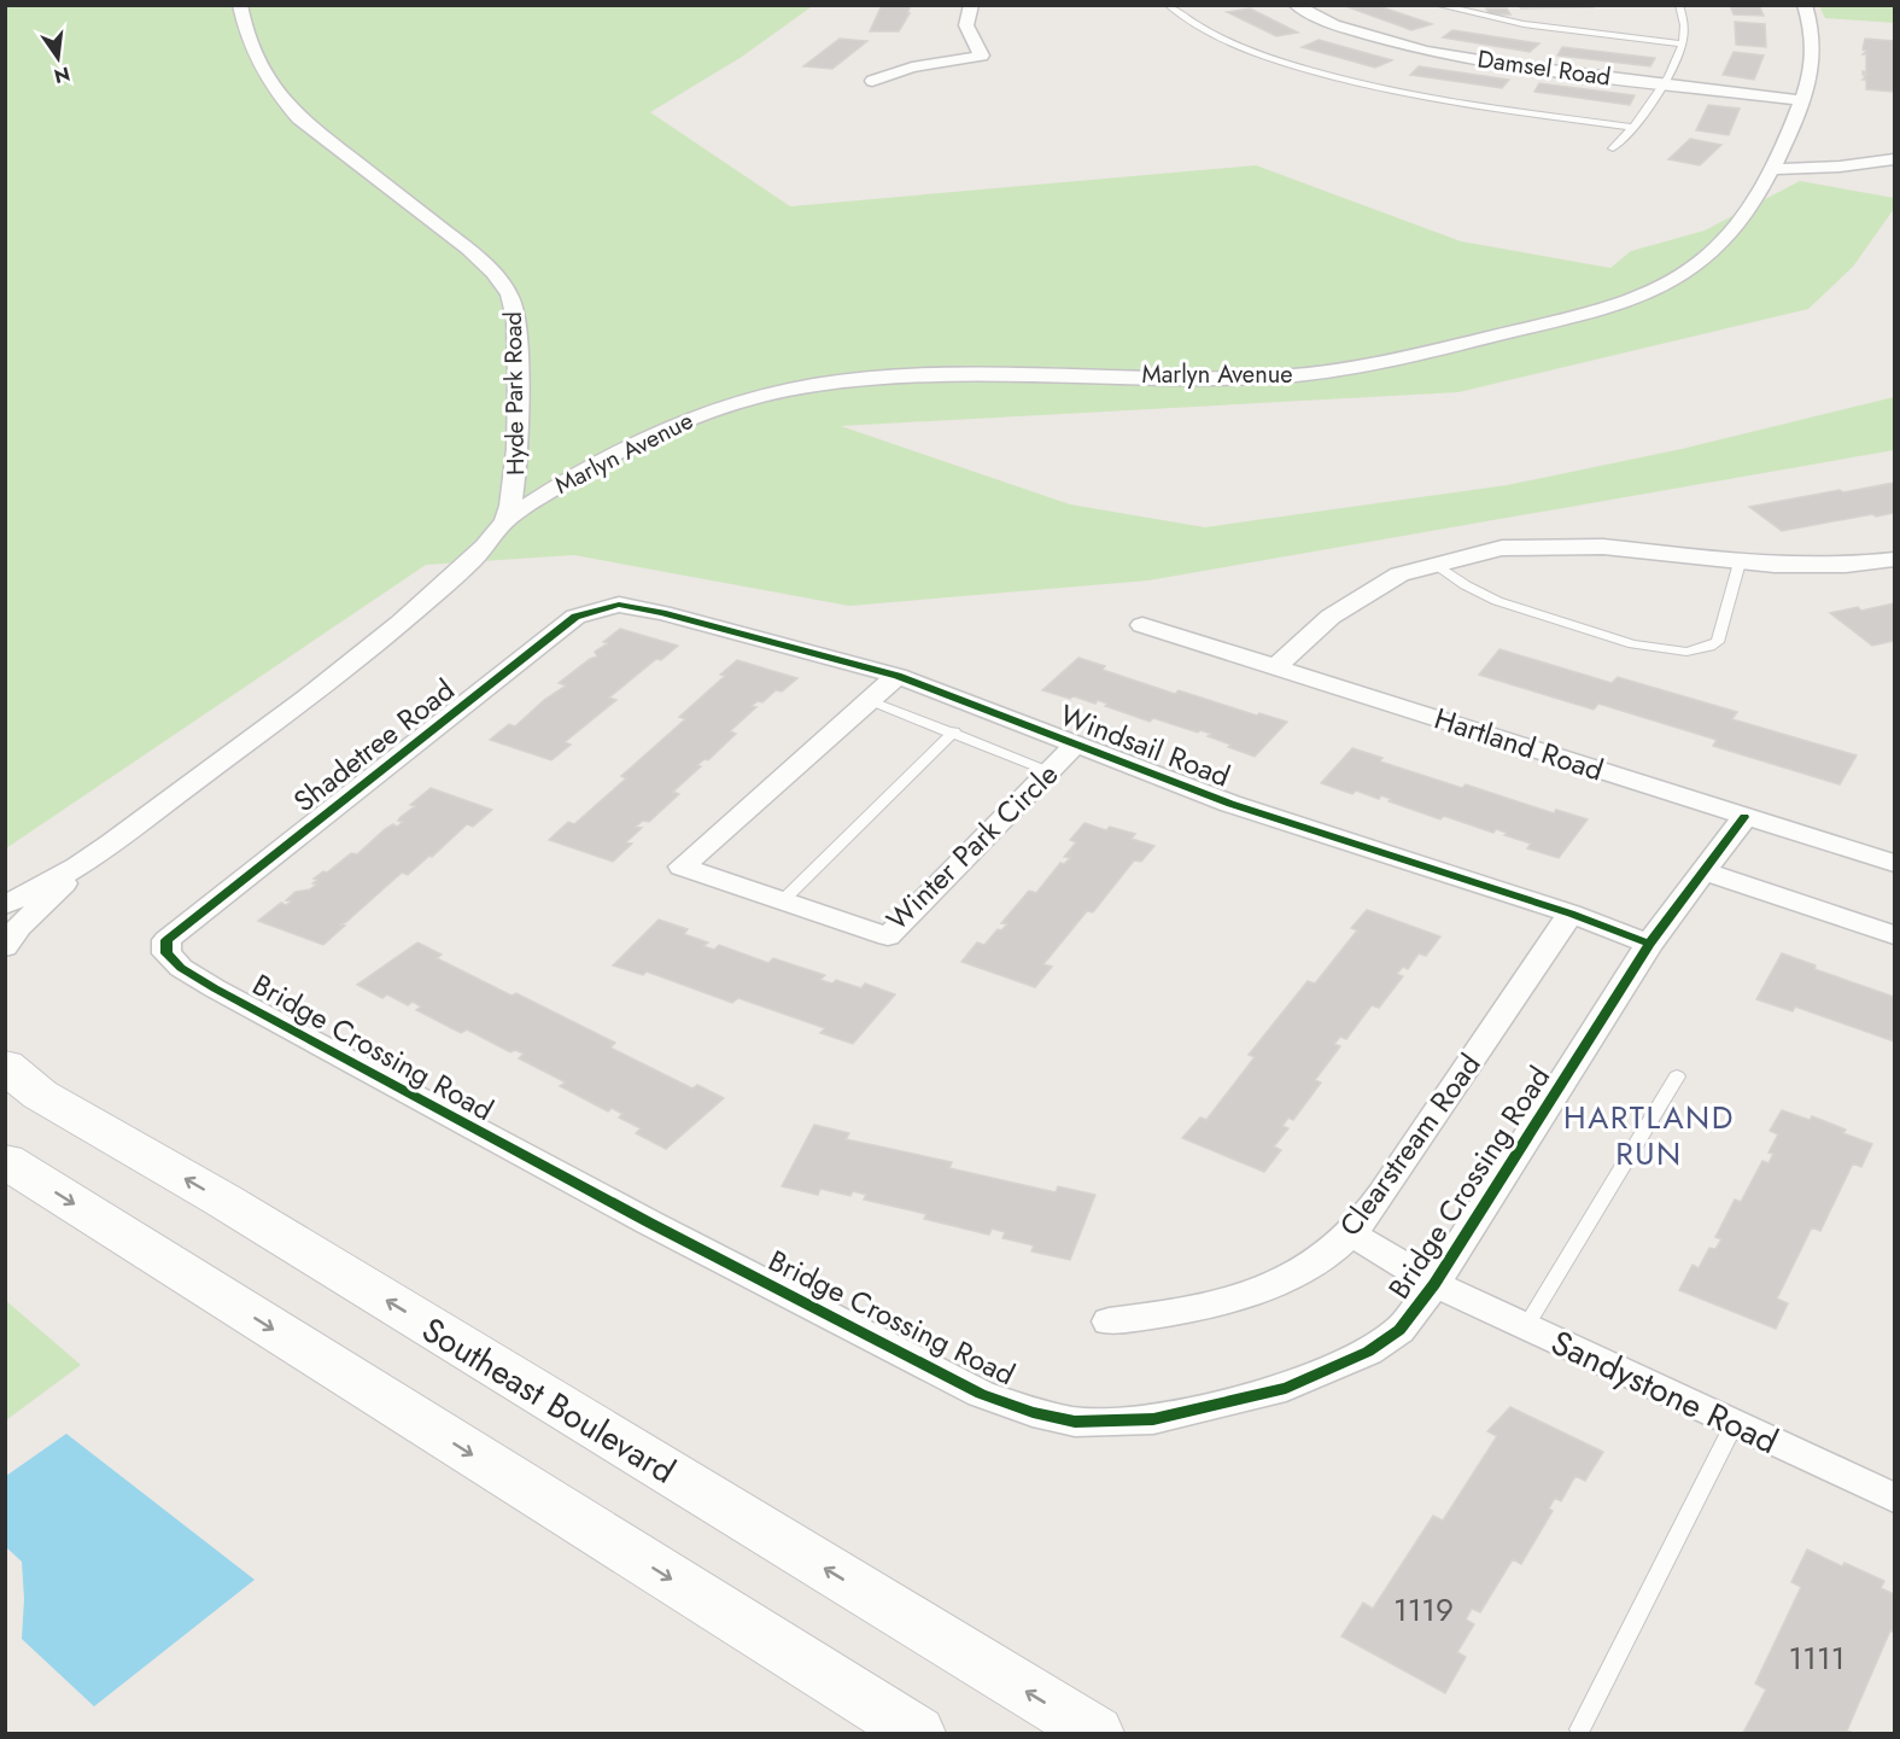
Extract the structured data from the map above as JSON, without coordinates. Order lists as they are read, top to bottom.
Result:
{
  "streets": {
    "main road": ["Southeast Boulevard"],
    "street": [
      "Damsel Road",
      "Marlyn Avenue",
      "Hyde Park Road",
      "Hartland Road",
      "Shadetree Road",
      "Windsail Road",
      "Winter Park Circle",
      "Bridge Crossing Road",
      "Clearstream Road",
      "Sandystone Road"
    ]
  },
  "crossings": [
    ["Damsel Road", "Marlyn Avenue"],
    ["Marlyn Avenue", "Hyde Park Road"],
    ["Hartland Road", "Bridge Crossing Road"],
    ["Shadetree Road", "Windsail Road"],
    ["Shadetree Road", "Bridge Crossing Road"],
    ["Windsail Road", "Winter Park Circle"],
    ["Windsail Road", "Bridge Crossing Road"],
    ["Windsail Road", "Clearstream Road"],
    ["Bridge Crossing Road", "Sandystone Road"],
    ["Clearstream Road", "Sandystone Road"]
  ],
  "districts": ["HARTLAND RUN"],
  "house_numbers": ["1119", "1111"],
  "north": "bottom"
}
